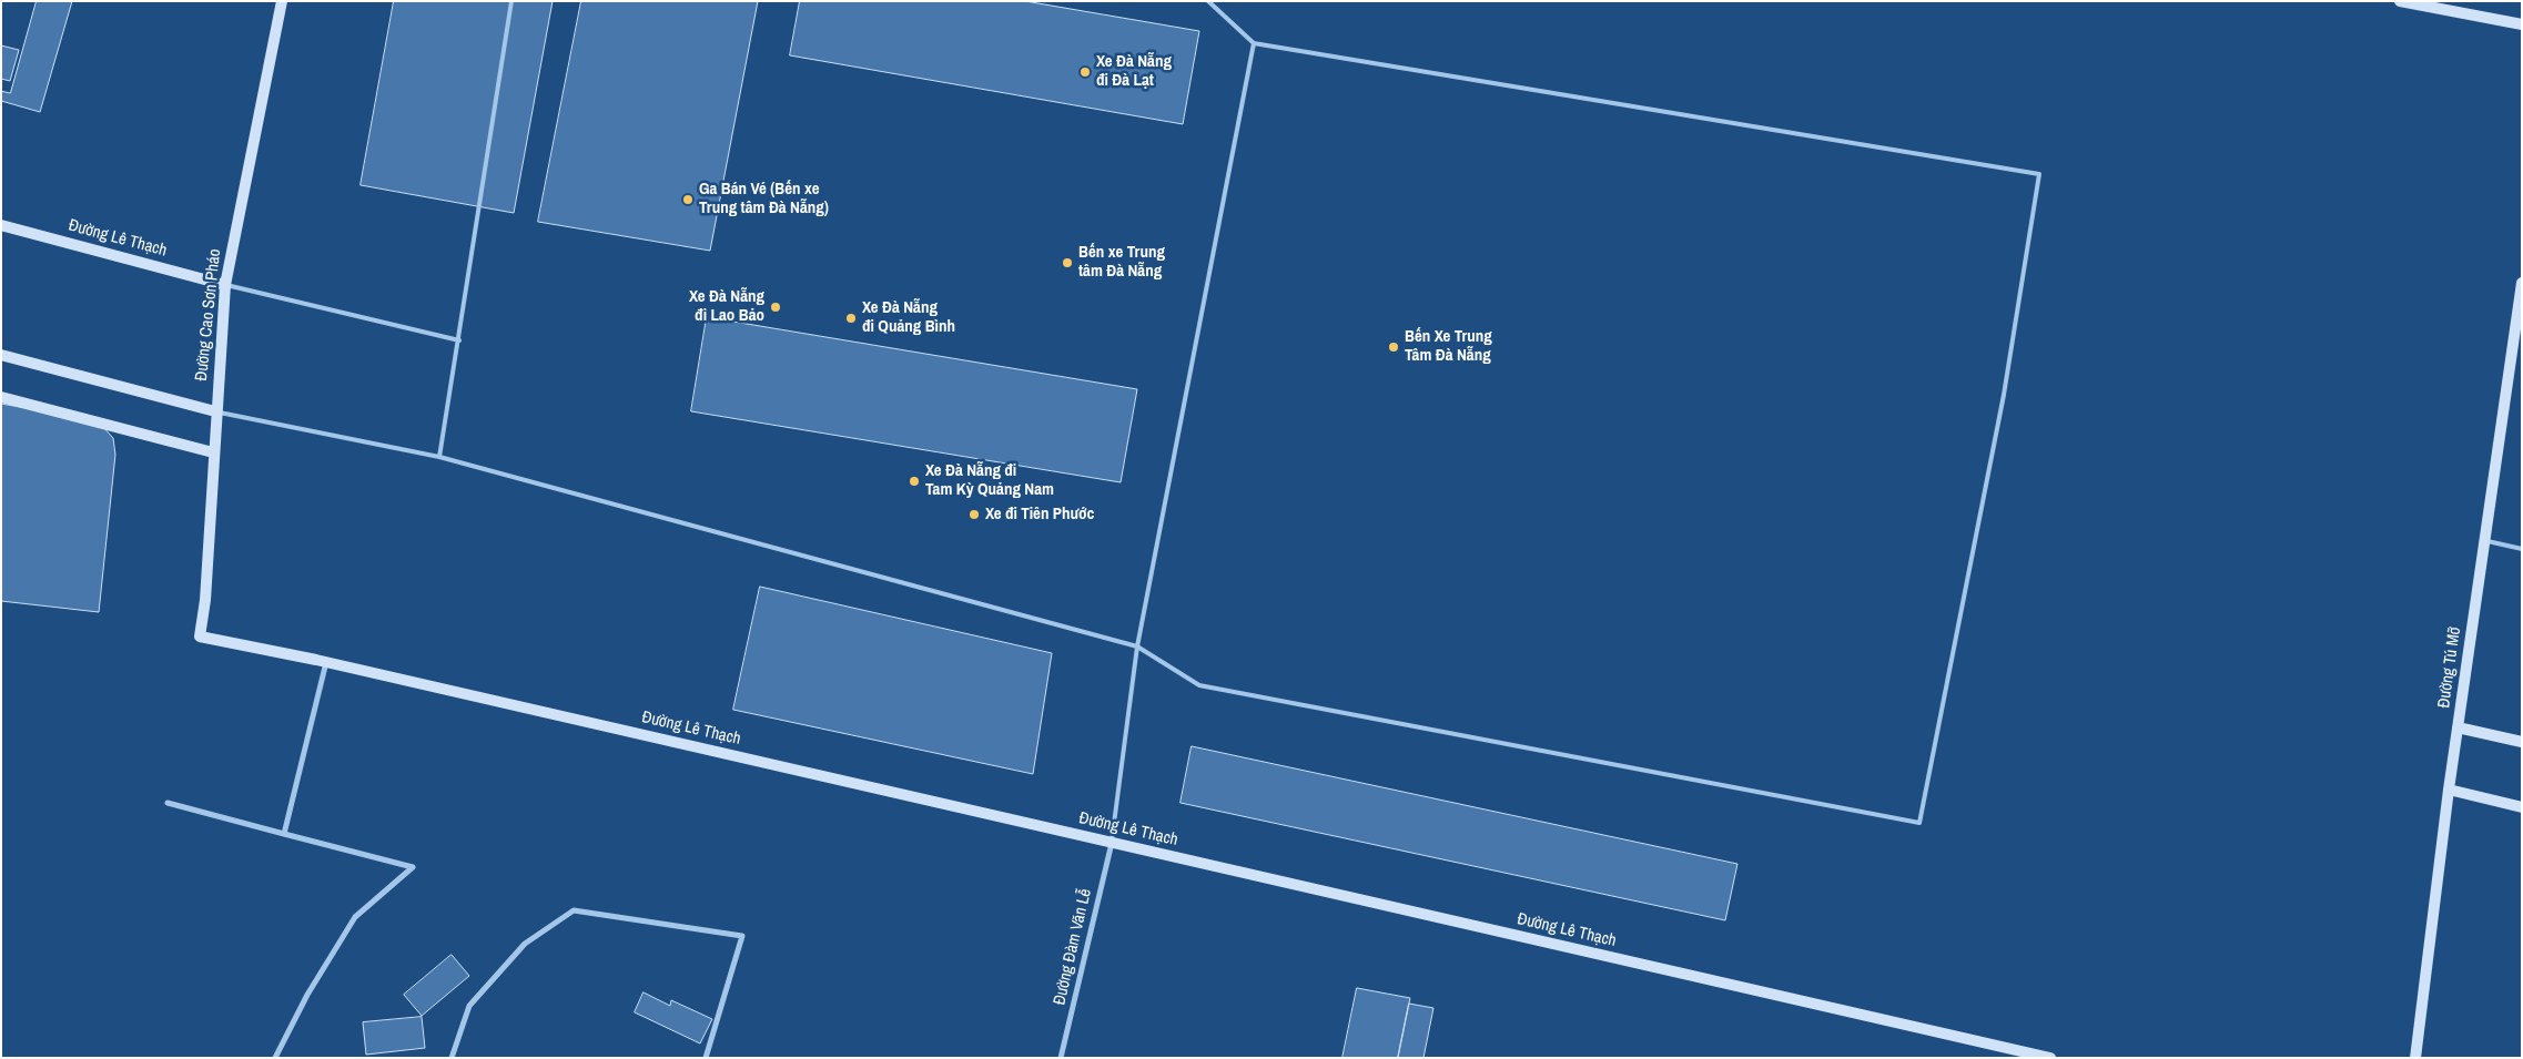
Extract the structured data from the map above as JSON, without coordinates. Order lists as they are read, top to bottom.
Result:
{
  "streets": {
    "street": [
      "Đường Lê Thạch",
      "Đường Cao Sơn Pháo",
      "Đường Tú Mỡ",
      "Đường Đàm Văn Lễ"
    ]
  },
  "crossings": [
    ["Đường Lê Thạch", "Đường Cao Sơn Pháo"],
    ["Đường Lê Thạch", "Đường Đàm Văn Lễ"]
  ],
  "places": [
    "Xe Đà Nẵng đi Đà Lạt",
    "Ga Bán Vé (Bến xe Trung tâm Đà Nẵng)",
    "Bến xe Trung tâm Đà Nẵng",
    "Xe Đà Nẵng đi Lao Bảo",
    "Xe Đà Nẵng đi Quảng Bình",
    "Bến Xe Trung Tâm Đà Nẵng",
    "Xe Đà Nẵng đi Tam Kỳ Quảng Nam",
    "Xe đi Tiên Phước"
  ]
}
